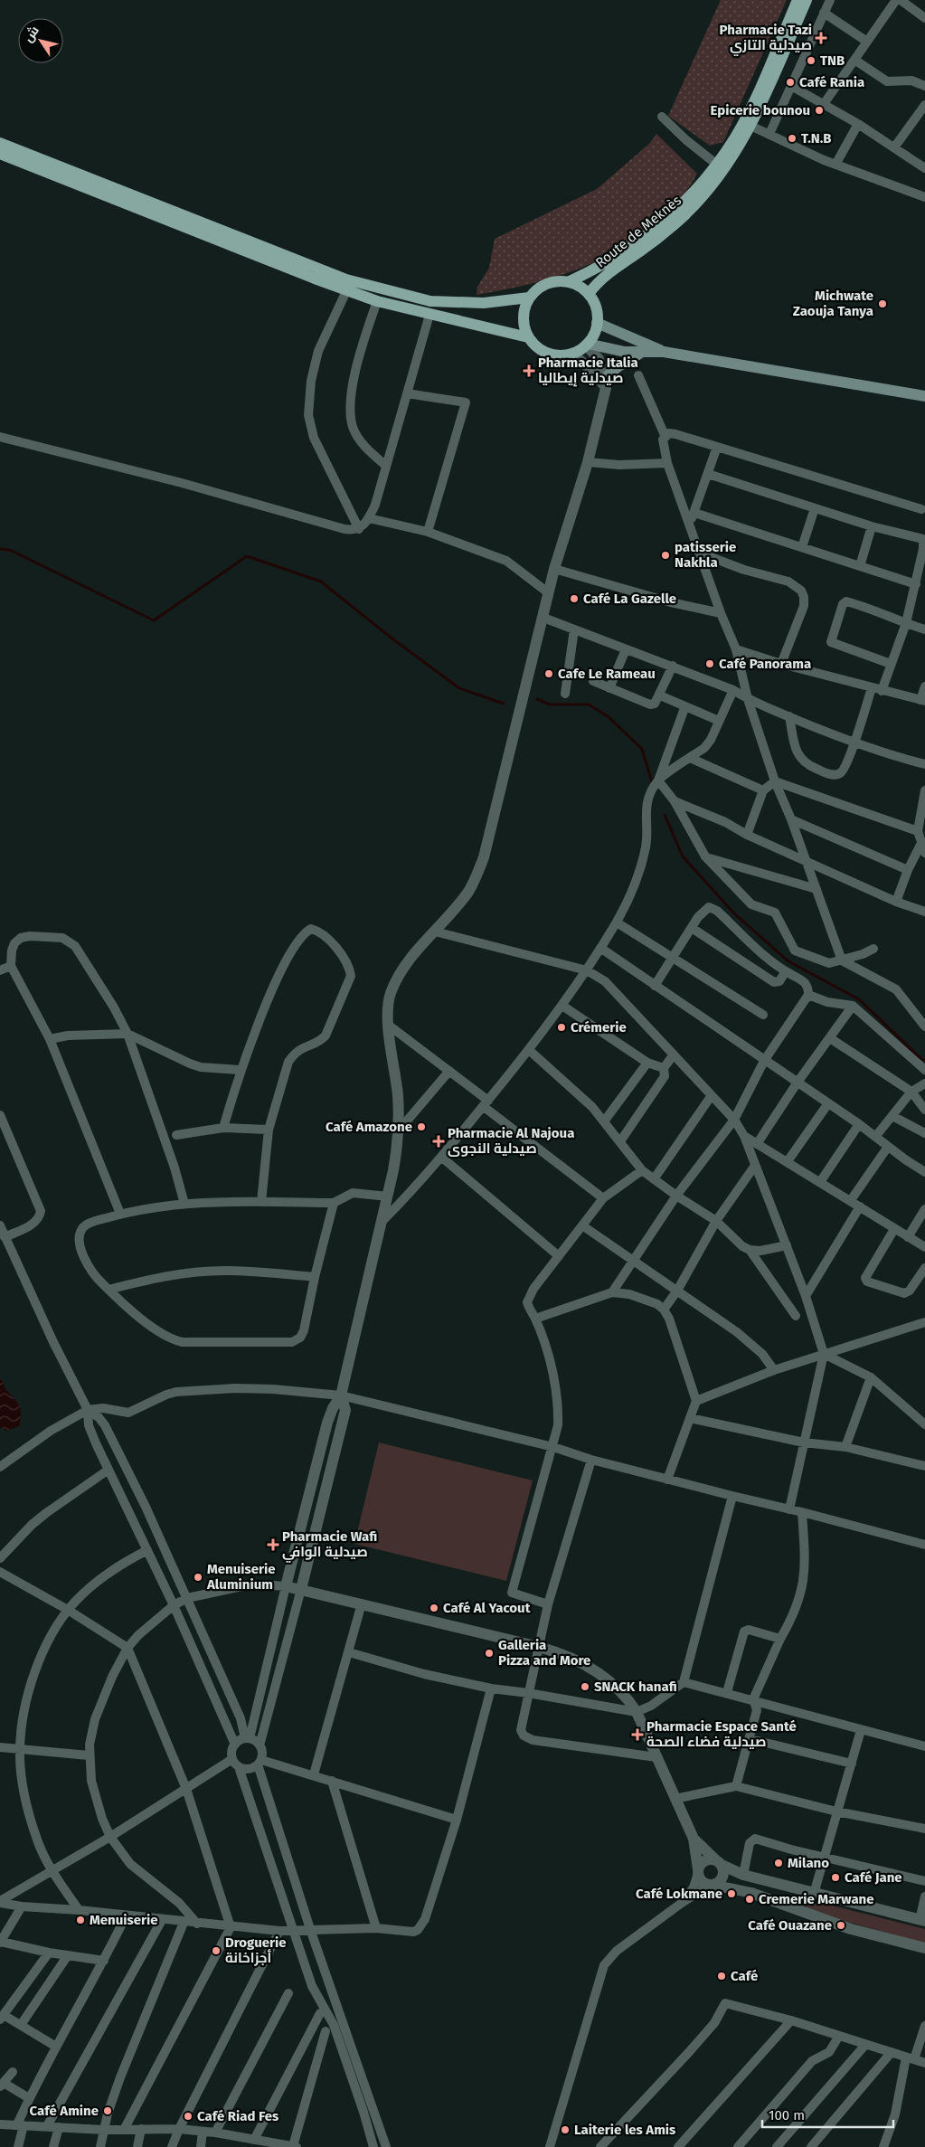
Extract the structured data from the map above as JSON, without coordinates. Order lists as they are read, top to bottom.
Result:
{
  "streets": {
    "main road": ["Route de Meknès"]
  },
  "places": {
    "health": [
      "Pharmacie Tazi صيدلية التازي",
      "Pharmacie Italia صيدلية إيطاليا",
      "Pharmacie Al Najoua صيدلية النجوى",
      "Pharmacie Wafi صيدلية الوافي",
      "Pharmacie Espace Santé صيدلية فضاء الصحة"
    ],
    "other": [
      "TNB",
      "Café Rania",
      "Epicerie bounou",
      "T.N.B",
      "Michwate Zaouja Tanya",
      "patisserie Nakhla",
      "Café La Gazelle",
      "Café Panorama",
      "Cafe Le Rameau",
      "Crémerie",
      "Café Amazone",
      "Menuiserie Aluminium",
      "Café Al Yacout",
      "Galleria Pizza and More",
      "SNACK hanafi",
      "Milano",
      "Café Jane",
      "Café Lokmane",
      "Cremerie Marwane",
      "Menuiserie",
      "Café Ouazane",
      "Droguerie أجزاخانة",
      "Café",
      "Café Amine",
      "Café Riad Fes",
      "Laiterie les Amis"
    ]
  },
  "scale_bar": "100 m",
  "north": "top left"
}
